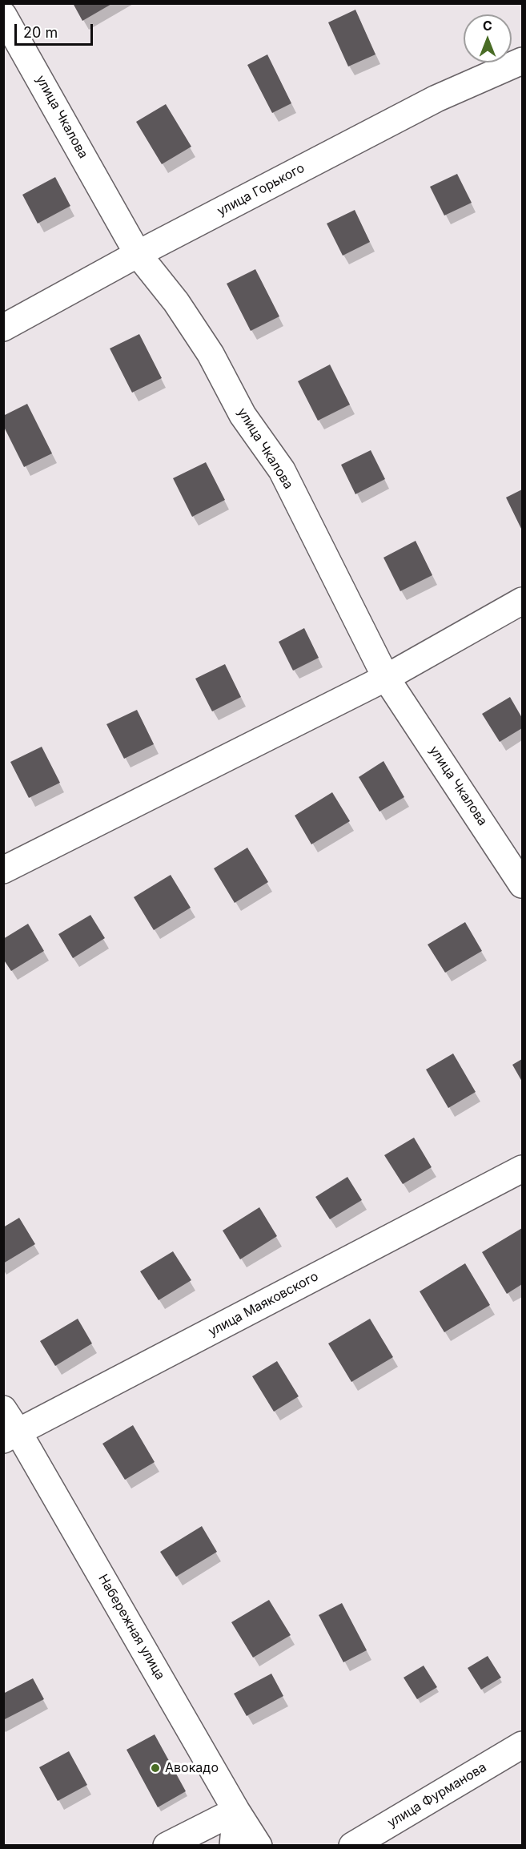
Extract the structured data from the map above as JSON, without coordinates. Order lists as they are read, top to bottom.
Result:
{
  "streets": {
    "street": [
      "улица Чкалова",
      "улица Горького",
      "улица Маяковского",
      "Набережная улица",
      "улица Фурманова"
    ]
  },
  "crossings": [
    ["улица Чкалова", "улица Горького"],
    ["улица Маяковского", "Набережная улица"]
  ],
  "places": ["Авокадо"],
  "scale_bar": "20 m",
  "north": "top"
}
